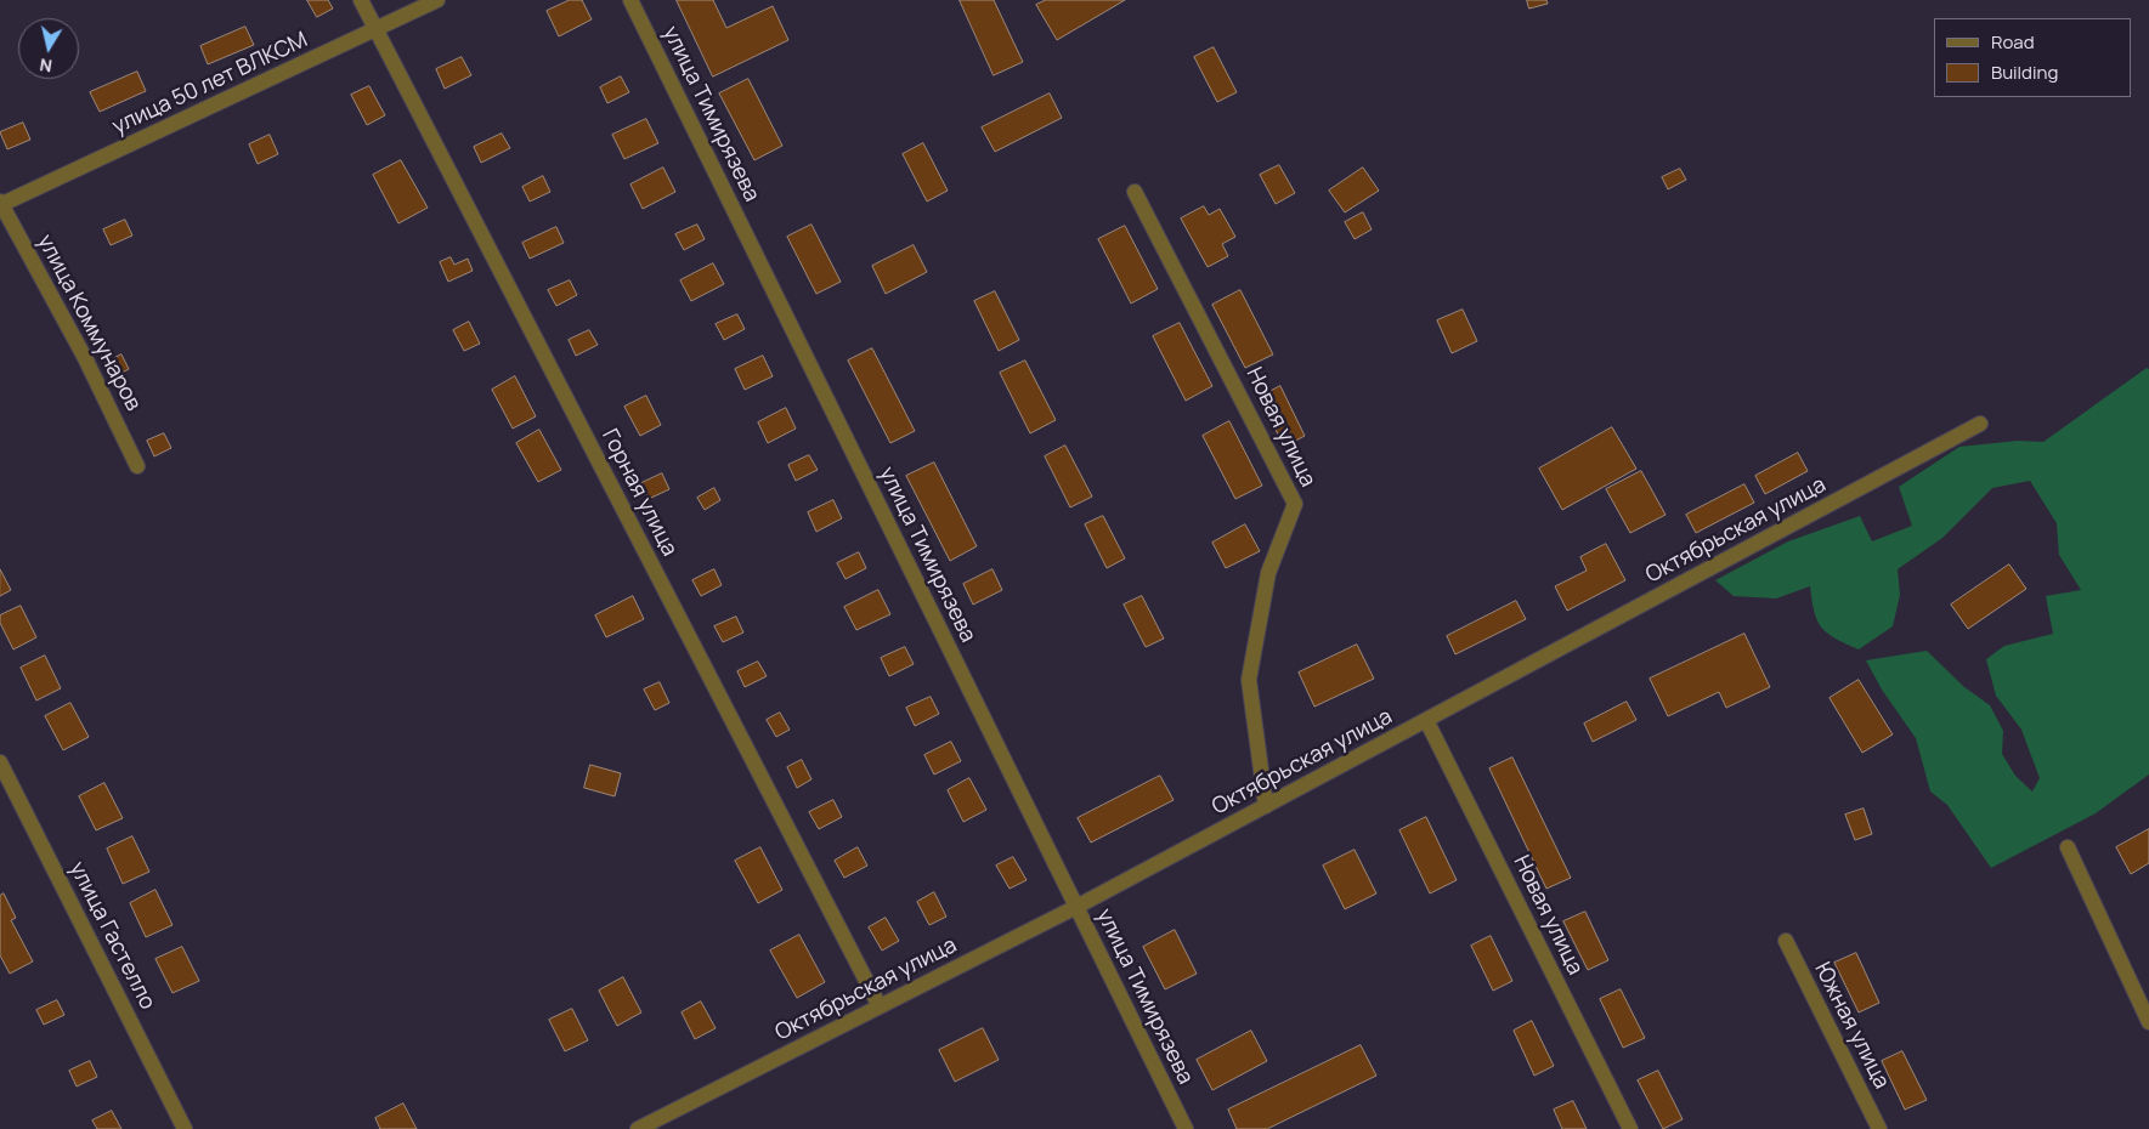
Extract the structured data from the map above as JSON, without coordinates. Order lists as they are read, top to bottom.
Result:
{
  "streets": {
    "street": [
      "улица 50 лет ВЛКСМ",
      "улица Тимирязева",
      "улица Коммунаров",
      "Новая улица",
      "Горная улица",
      "Октябрьская улица",
      "улица Гастелло",
      "Южная улица"
    ]
  },
  "crossings": [
    ["улица 50 лет ВЛКСМ", "улица Коммунаров"],
    ["улица 50 лет ВЛКСМ", "Горная улица"],
    ["улица Тимирязева", "Октябрьская улица"],
    ["Новая улица", "Октябрьская улица"],
    ["Горная улица", "Октябрьская улица"]
  ],
  "legend": ["Road", "Building"],
  "north": "bottom"
}
